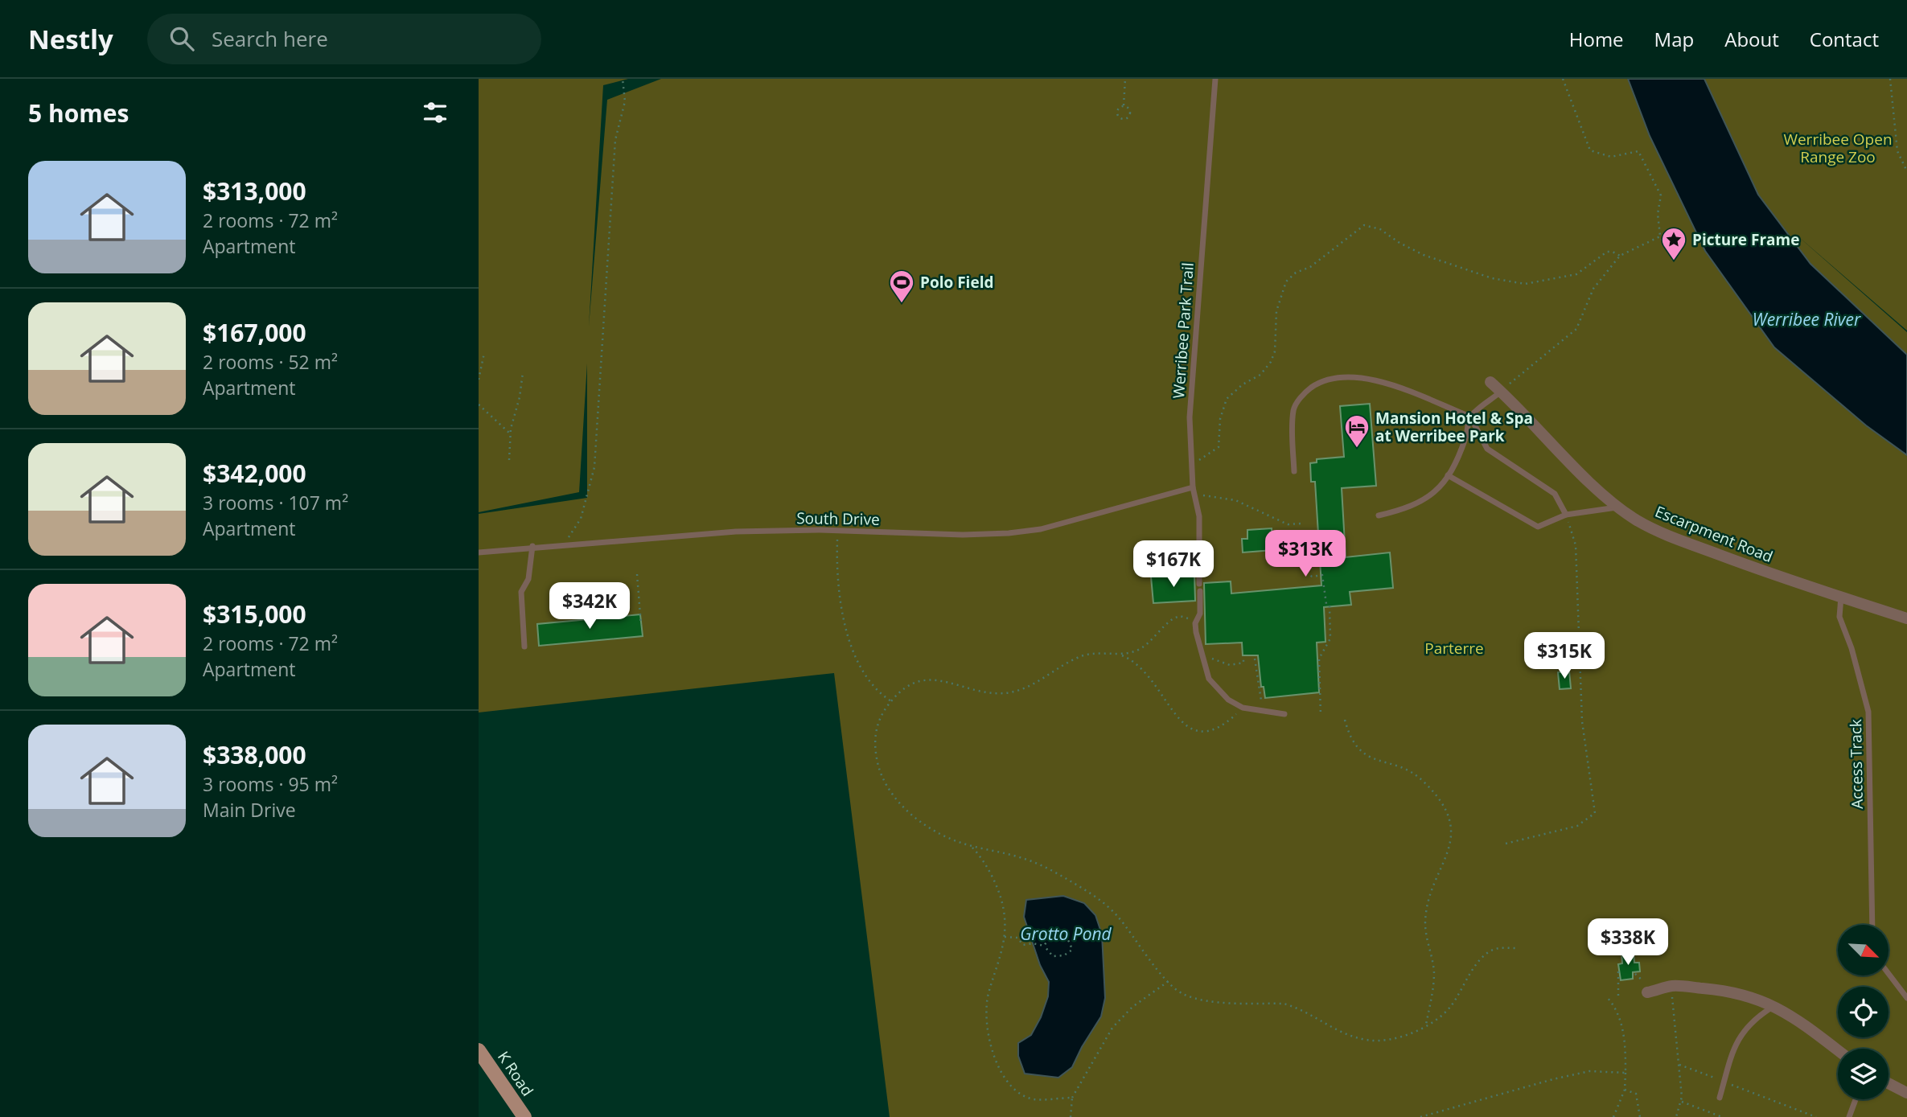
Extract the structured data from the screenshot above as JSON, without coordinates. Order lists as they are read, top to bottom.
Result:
{
  "streets": {
    "street": ["Escarpment Road", "K Road"],
    "lane": ["Werribee Park Trail", "South Drive", "Access Track"]
  },
  "crossings": [
    ["Werribee Park Trail", "South Drive"],
    ["Escarpment Road", "Access Track"]
  ],
  "water": ["Werribee River", "Grotto Pond"],
  "parks": ["Werribee Open Range Zoo", "Parterre"],
  "places": {
    "place": ["Picture Frame"],
    "sports": ["Polo Field"],
    "hotel": ["Mansion Hotel & Spa at Werribee Park"]
  },
  "north": "bottom right",
  "page": {
    "header": "Nestly",
    "search": "Search here",
    "nav": [
      "Home",
      "Map",
      "About",
      "Contact"
    ],
    "heading": "5 homes",
    "list": [
      {
        "name": "$313,000",
        "note": "2 rooms · 72 m² · Apartment"
      },
      {
        "name": "$167,000",
        "note": "2 rooms · 52 m² · Apartment"
      },
      {
        "name": "$342,000",
        "note": "3 rooms · 107 m² · Apartment"
      },
      {
        "name": "$315,000",
        "note": "2 rooms · 72 m² · Apartment"
      },
      {
        "name": "$338,000",
        "note": "3 rooms · 95 m² · Main Drive"
      }
    ],
    "price": [
      "$313K",
      "$167K",
      "$342K",
      "$315K",
      "$338K"
    ]
  }
}
